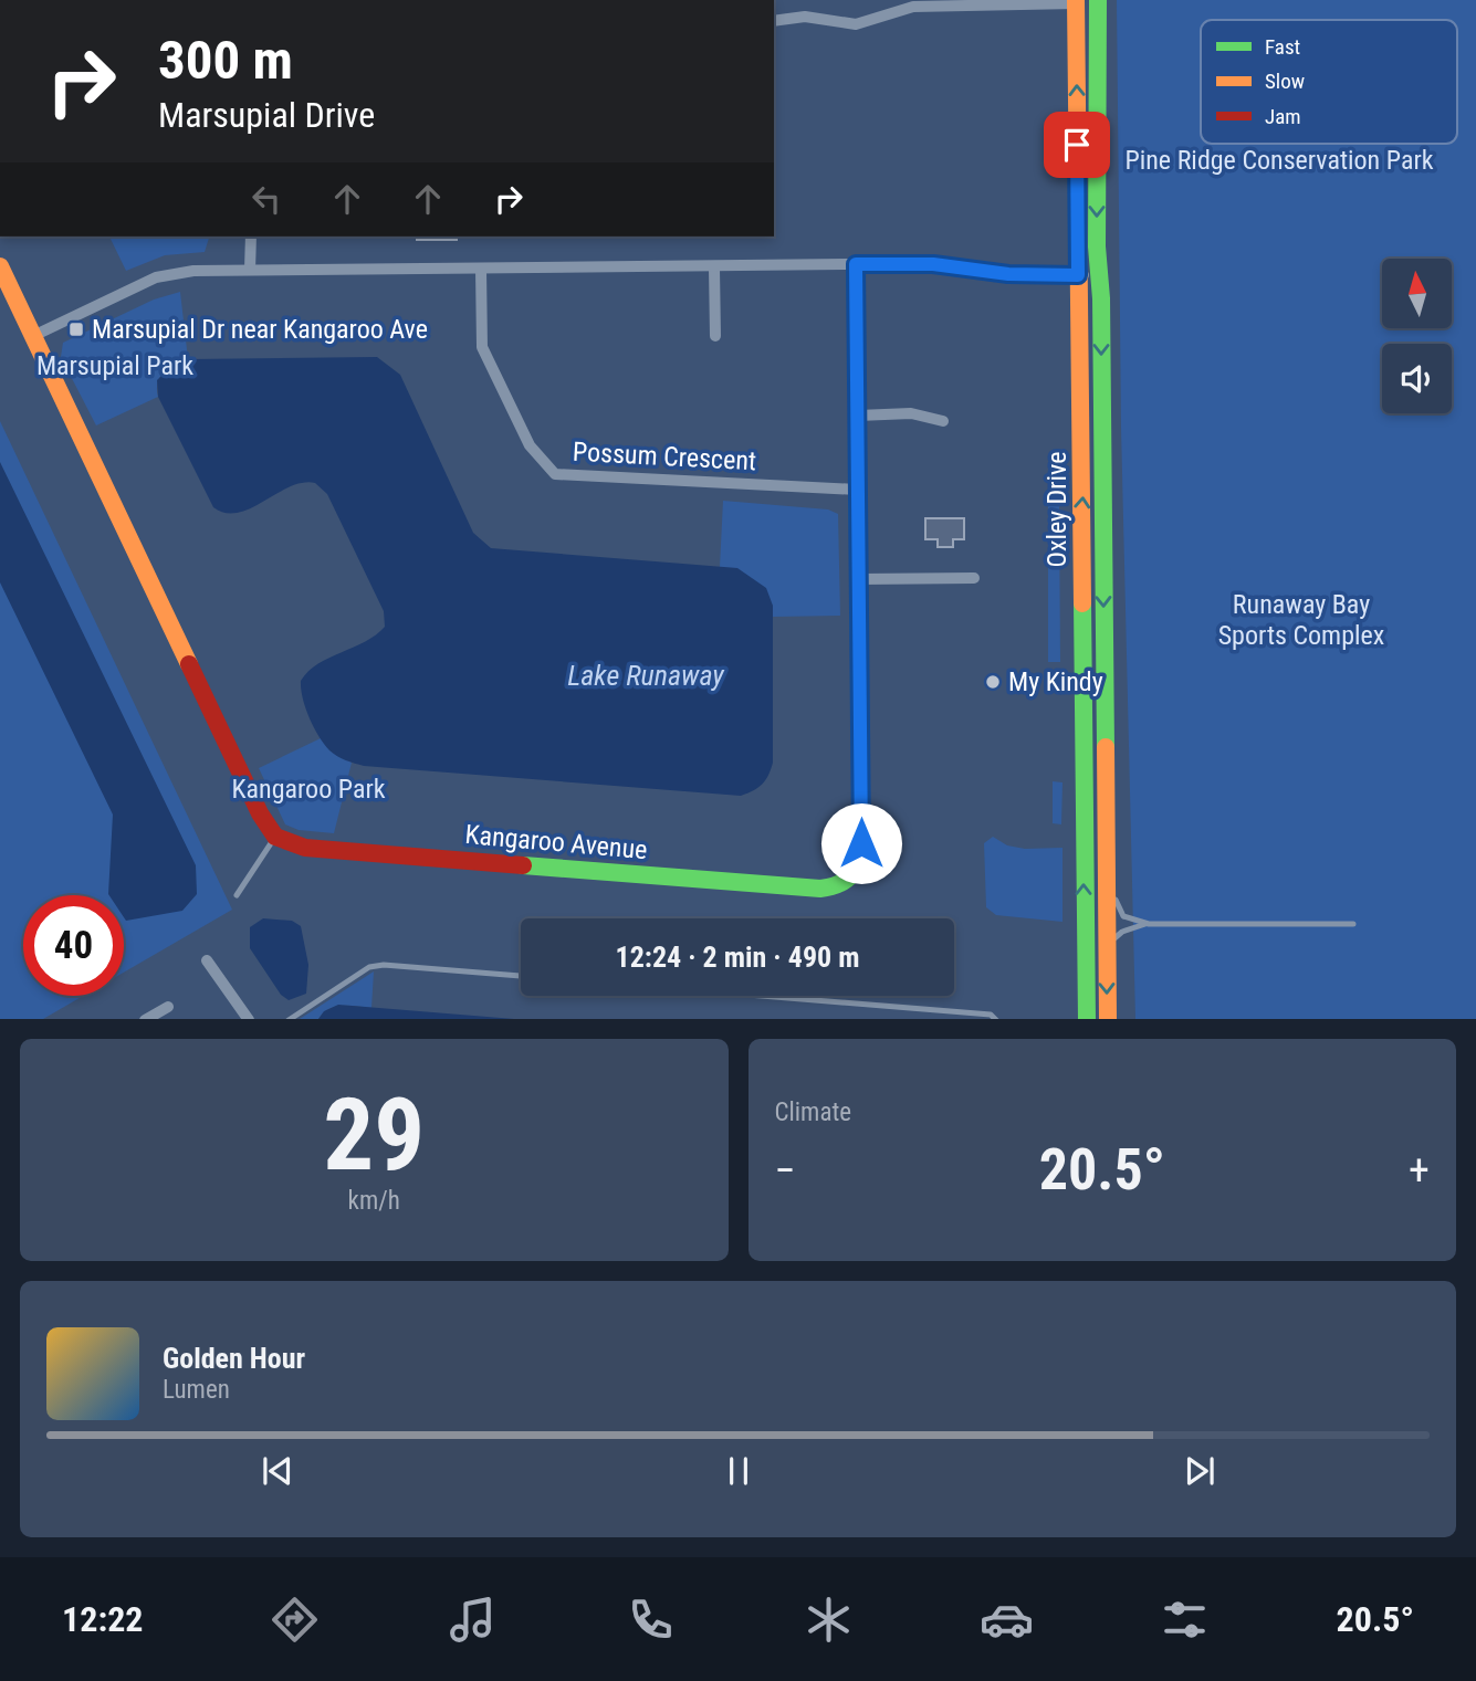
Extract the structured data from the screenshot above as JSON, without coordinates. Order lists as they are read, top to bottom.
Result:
{
  "streets": {
    "main road": ["Oxley Drive", "Kangaroo Avenue"],
    "street": ["Possum Crescent"]
  },
  "crossings": [
    ["Possum Crescent", "Kangaroo Avenue"]
  ],
  "water": ["Lake Runaway"],
  "parks": [
    "Pine Ridge Conservation Park",
    "Marsupial Park",
    "Runaway Bay Sports Complex",
    "Kangaroo Park"
  ],
  "places": {
    "transit": ["Marsupial Dr near Kangaroo Ave"],
    "other": ["My Kindy"]
  },
  "legend": ["Fast", "Slow", "Jam"],
  "north": "top",
  "page": {
    "turn": ["300 m", "Marsupial Drive"],
    "limit": "40",
    "trip": "12:24 · 2 min · 490 m",
    "tile": [
      ["29", "km/h"],
      "Climate"
    ],
    "heat": ["−", "20.5°", "+"],
    "song": ["Golden Hour", "Lumen"],
    "tabs": ["12:22", "20.5°"]
  }
}
